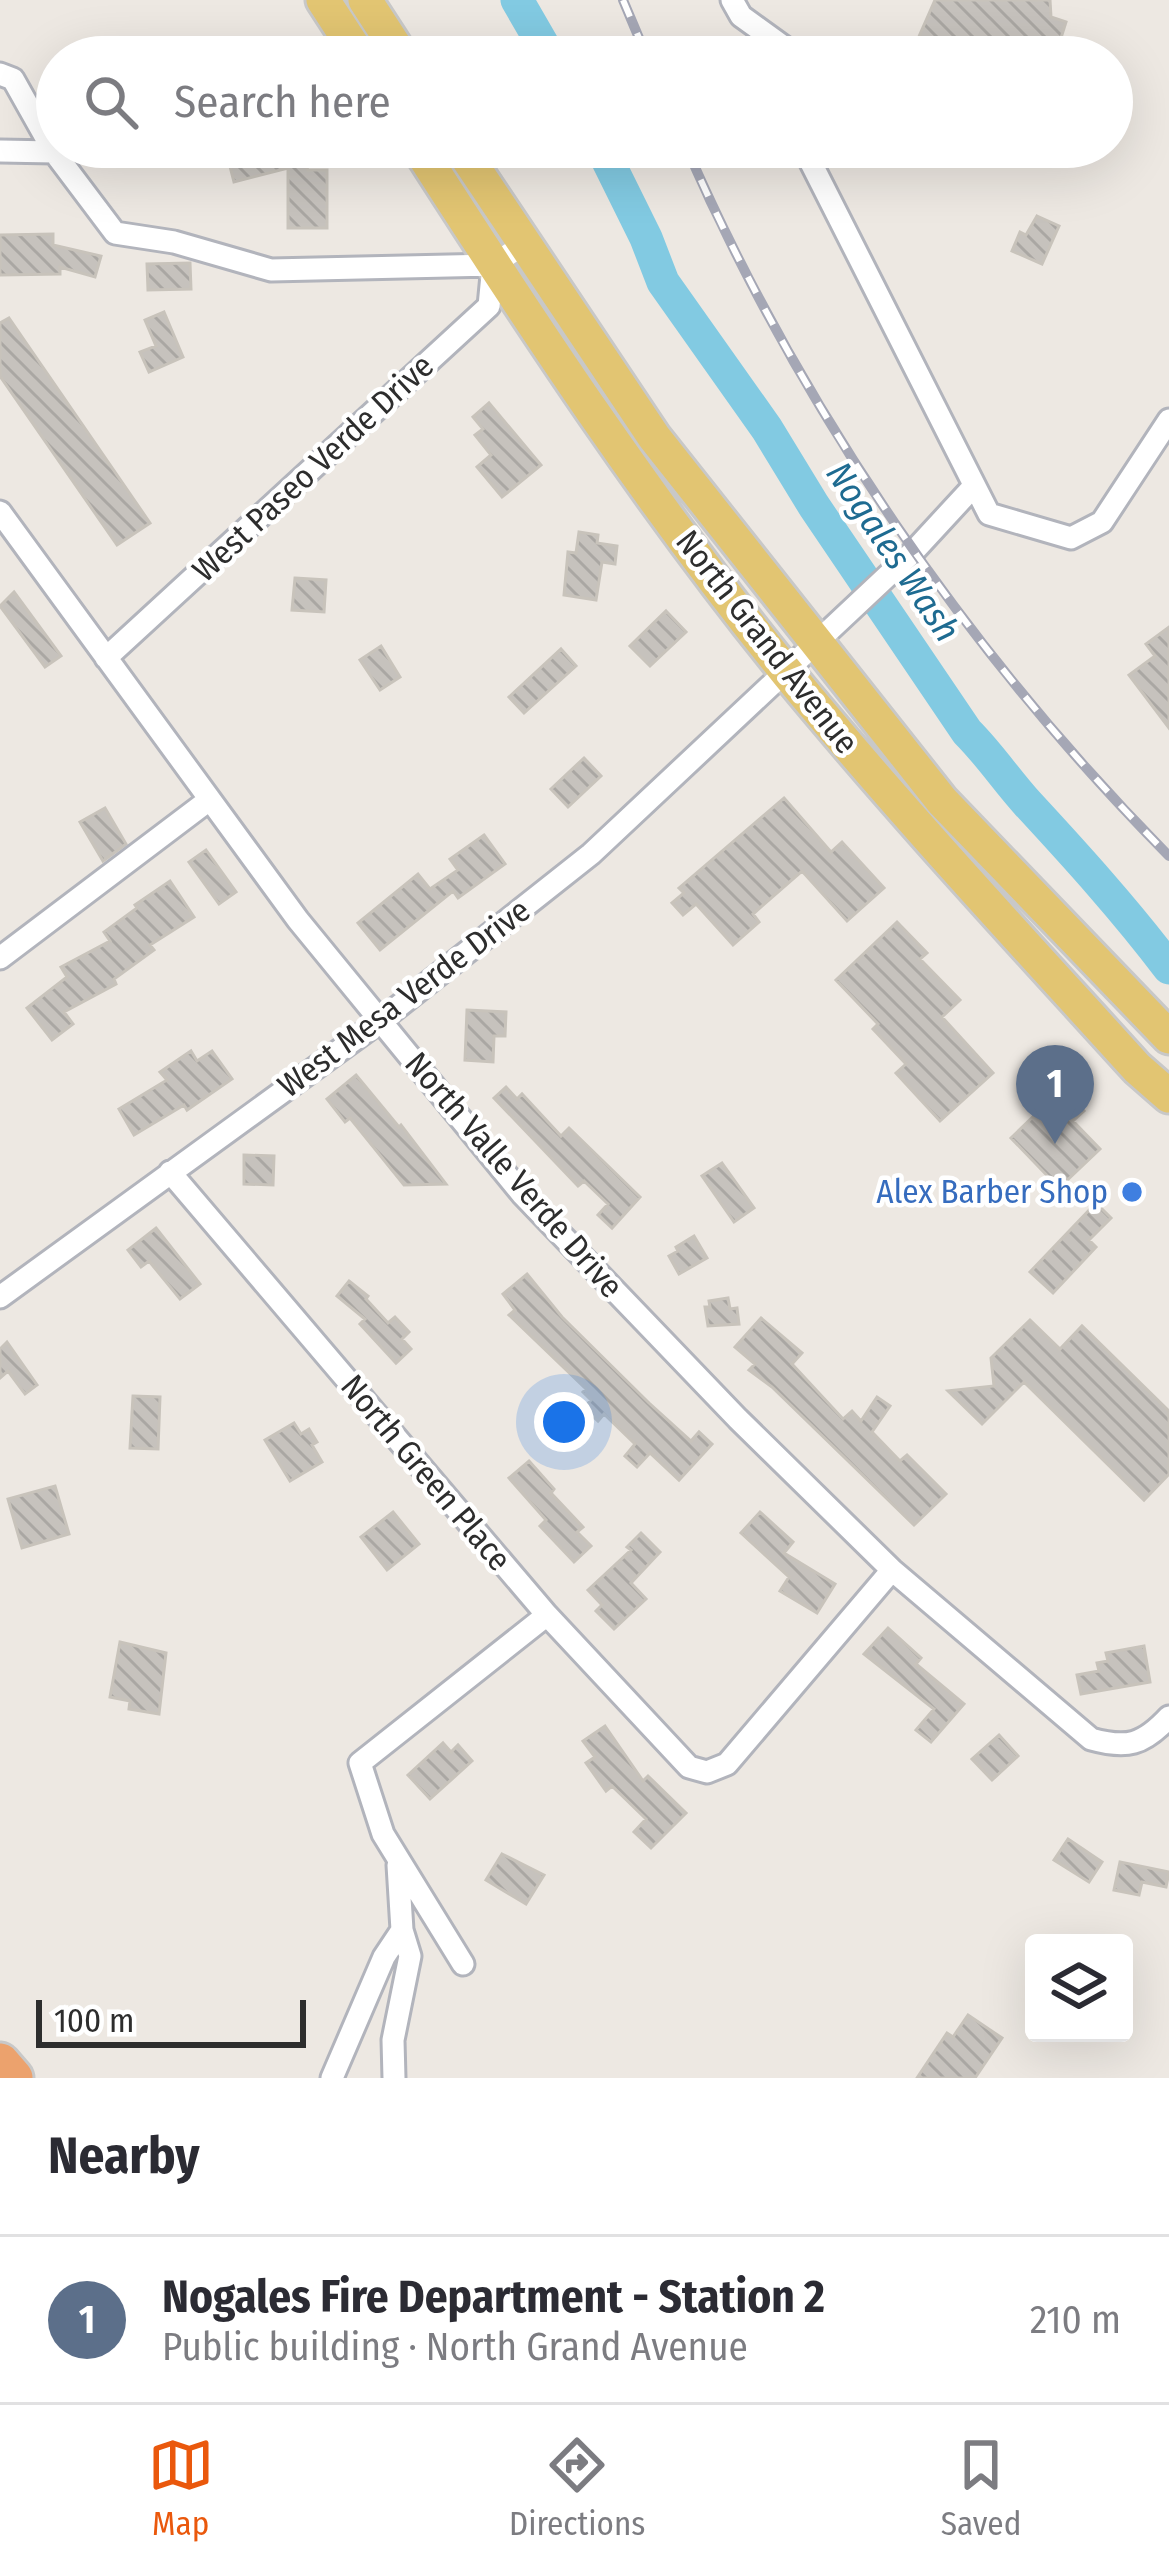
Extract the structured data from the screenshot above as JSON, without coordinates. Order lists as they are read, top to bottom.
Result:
{
  "streets": {
    "main road": ["North Grand Avenue"],
    "street": [
      "West Paseo Verde Drive",
      "West Mesa Verde Drive",
      "North Valle Verde Drive",
      "North Green Place"
    ]
  },
  "crossings": [
    ["West Paseo Verde Drive", "North Grand Avenue"],
    ["West Paseo Verde Drive", "North Valle Verde Drive"],
    ["North Grand Avenue", "West Mesa Verde Drive"],
    ["West Mesa Verde Drive", "North Valle Verde Drive"],
    ["West Mesa Verde Drive", "North Green Place"],
    ["North Valle Verde Drive", "North Green Place"]
  ],
  "water": ["Nogales Wash"],
  "places": ["Alex Barber Shop"],
  "scale_bar": "100 m",
  "page": {
    "search": "Search here",
    "pins": "1",
    "scale": "100 m",
    "heading": "Nearby",
    "list": [
      {
        "mark": "1",
        "name": "Nogales Fire Department - Station 2",
        "note": "Public building · North Grand Avenue",
        "value": "210 m"
      }
    ],
    "nav": ["Map", "Directions", "Saved"]
  }
}
